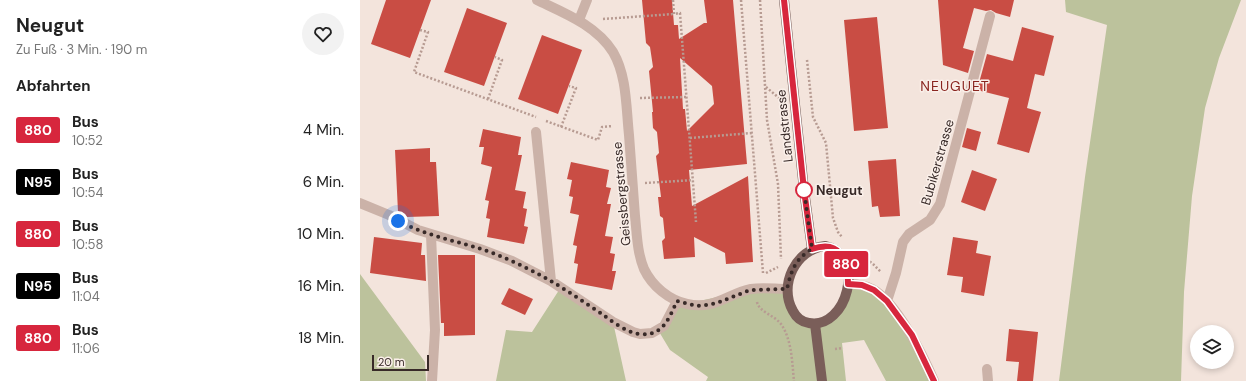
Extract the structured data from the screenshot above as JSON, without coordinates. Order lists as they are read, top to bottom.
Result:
{
  "streets": {
    "main road": ["Landstrasse"],
    "street": ["Bubikerstrasse", "Geissbergstrasse"]
  },
  "crossings": [
    ["Landstrasse", "Geissbergstrasse"]
  ],
  "districts": ["NEUGUET"],
  "places": ["Neugut"],
  "lines": ["bus line 880"],
  "scale_bar": "20 m",
  "page": {
    "heading": [
      ["Neugut", "Zu Fuß · 3 Min. · 190 m"],
      "Abfahrten"
    ],
    "on_map": "880",
    "list": [
      {
        "mark": "880",
        "name": "Bus",
        "note": "10:52",
        "value": "4 Min."
      },
      {
        "mark": "N95",
        "name": "Bus",
        "note": "10:54",
        "value": "6 Min."
      },
      {
        "mark": "880",
        "name": "Bus",
        "note": "10:58",
        "value": "10 Min."
      },
      {
        "mark": "N95",
        "name": "Bus",
        "note": "11:04",
        "value": "16 Min."
      },
      {
        "mark": "880",
        "name": "Bus",
        "note": "11:06",
        "value": "18 Min."
      }
    ],
    "scale": "20 m"
  }
}
